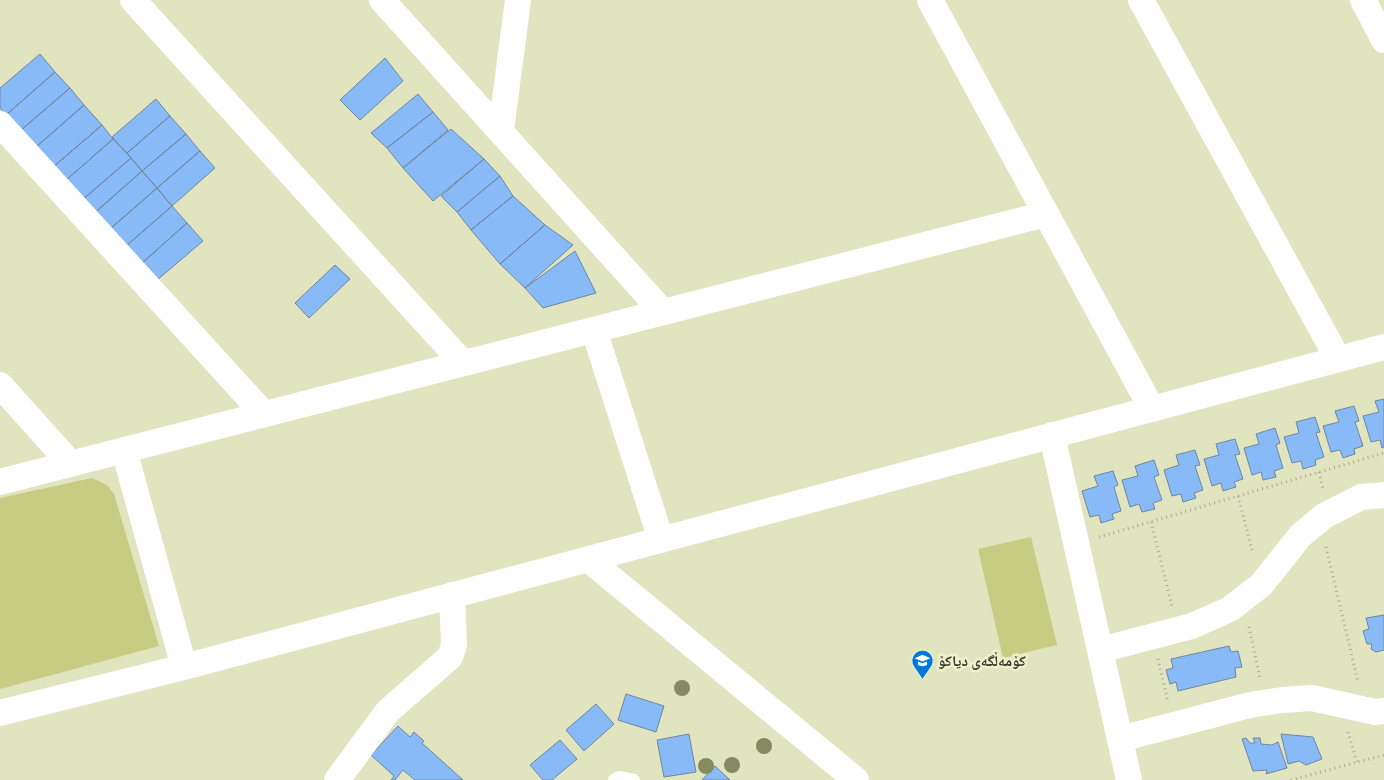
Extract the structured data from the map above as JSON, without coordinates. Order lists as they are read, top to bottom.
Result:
{
  "places": {
    "school or university": ["کۆمەڵگەی دیاکۆ"]
  }
}
